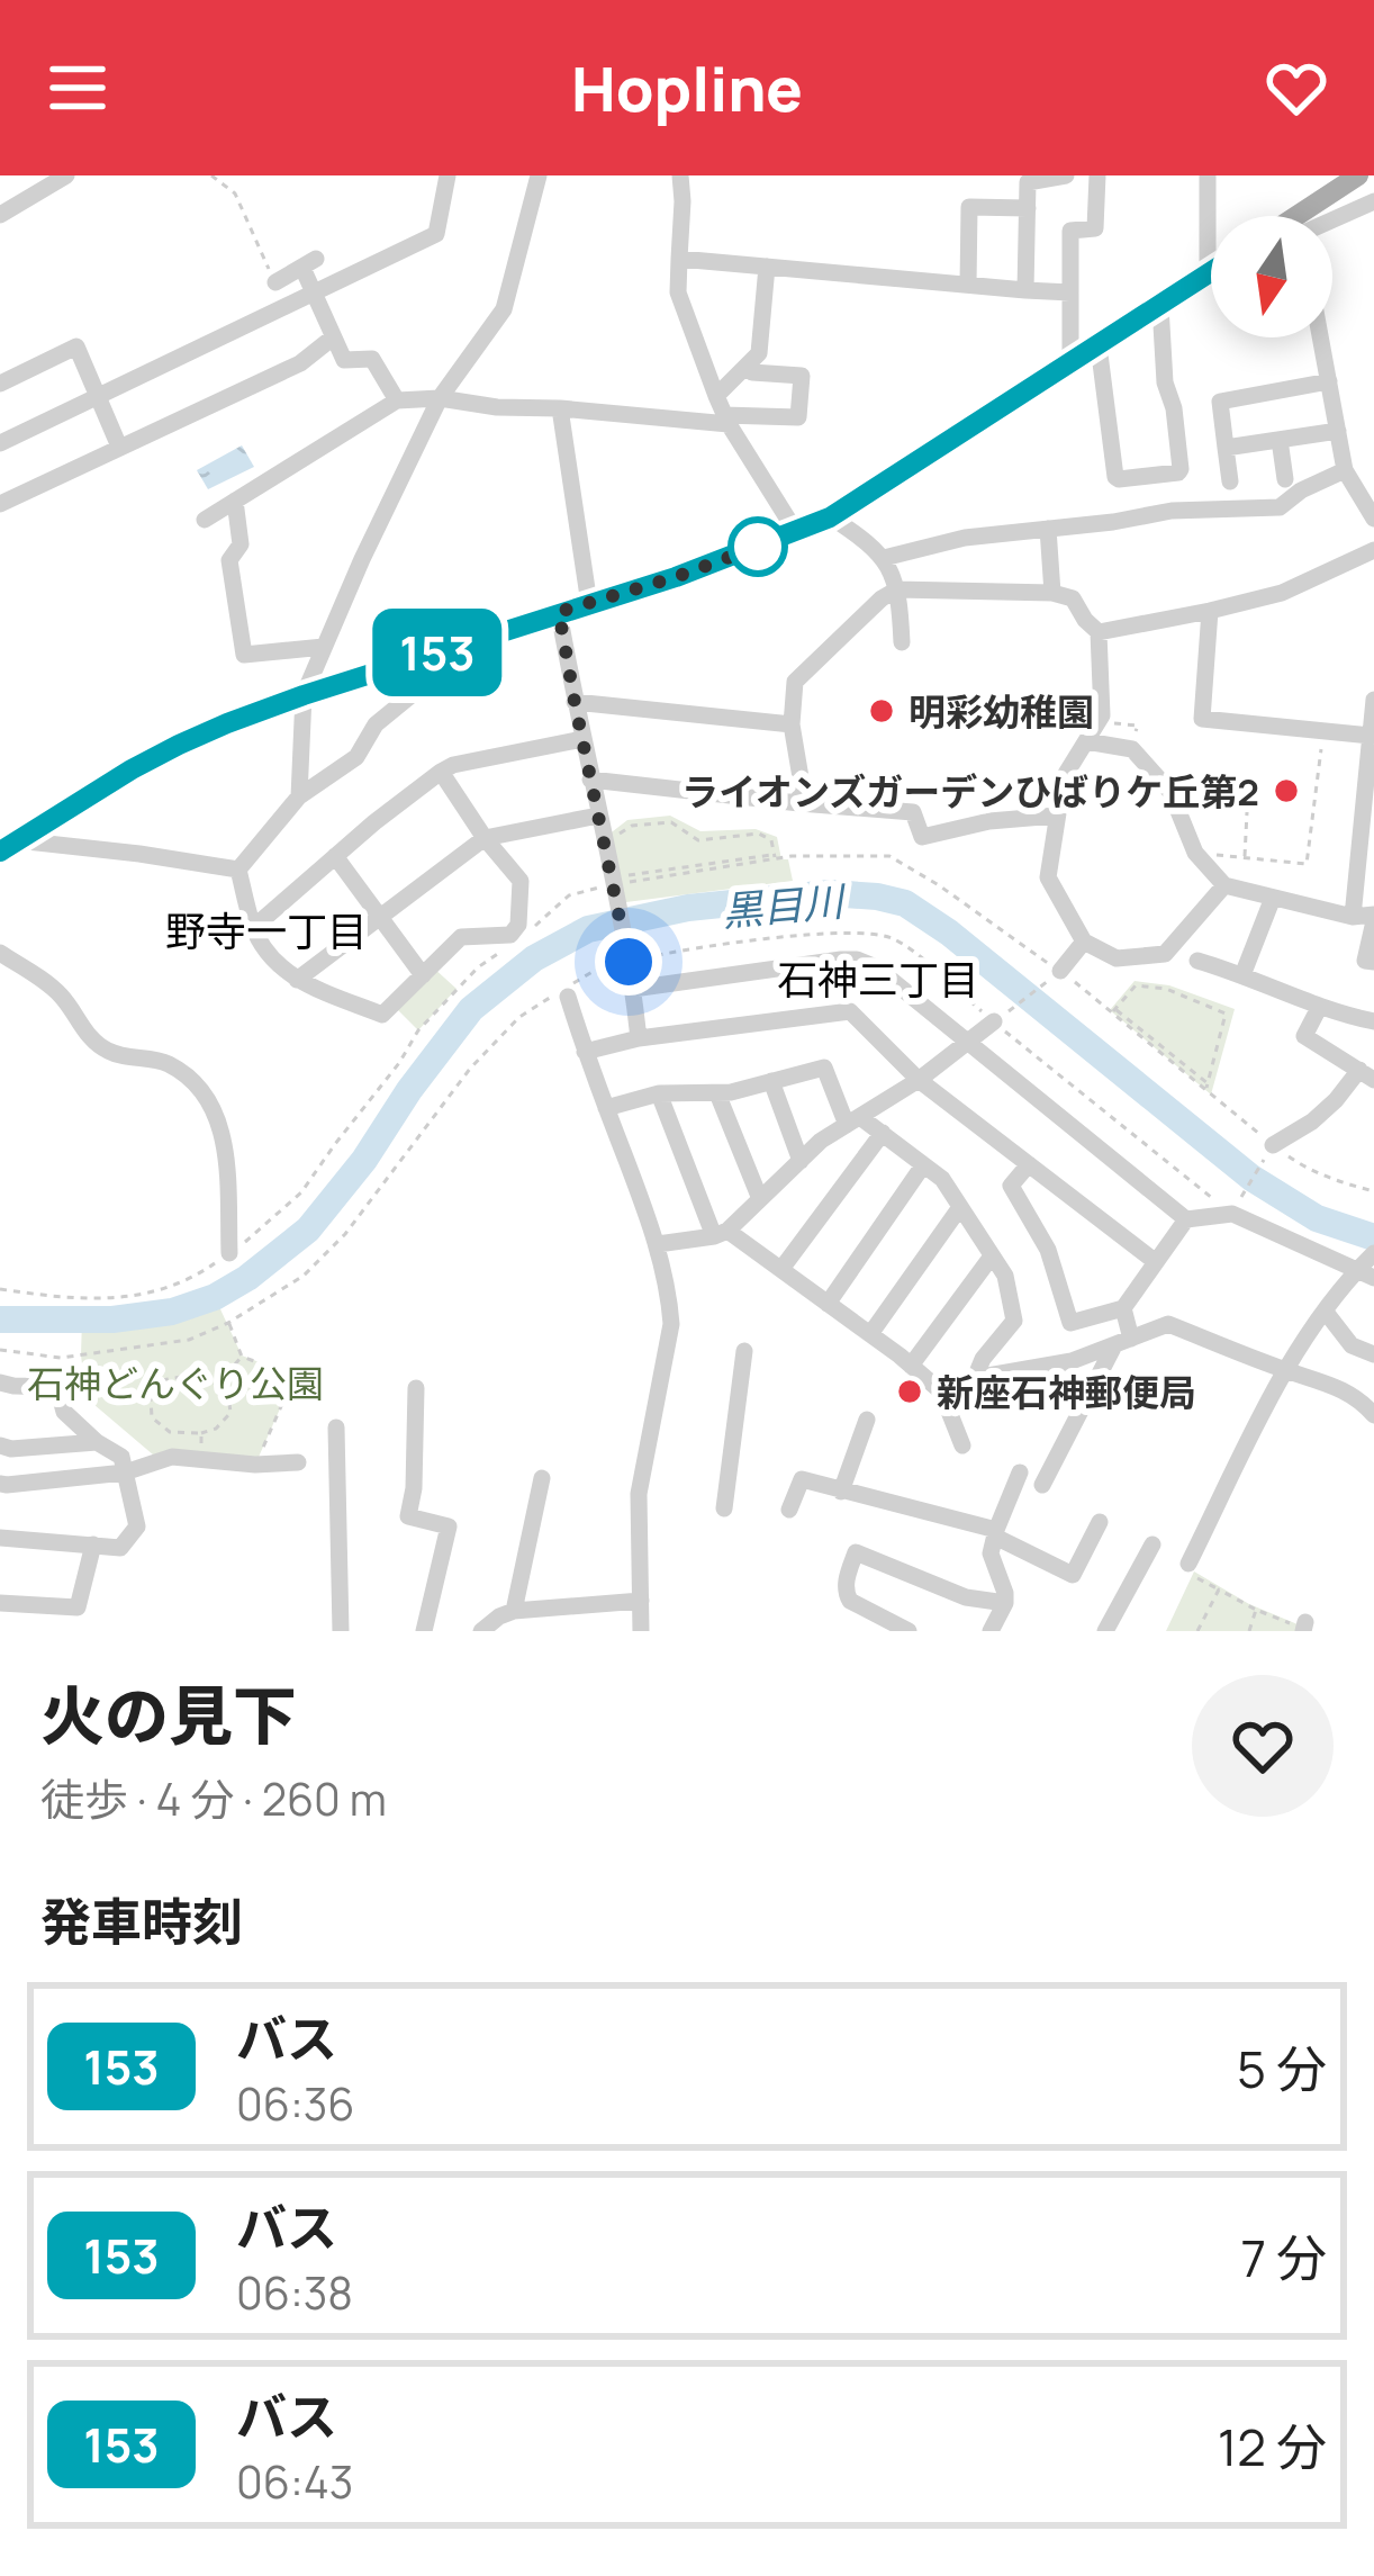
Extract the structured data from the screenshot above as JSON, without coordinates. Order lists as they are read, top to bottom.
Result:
{
  "districts": ["野寺一丁目", "石神三丁目"],
  "water": ["黒目川"],
  "parks": ["石神どんぐり公園"],
  "places": ["明彩幼稚園", "ライオンズガーデンひばりケ丘第2", "新座石神郵便局"],
  "lines": ["bus line 153"],
  "north": "bottom",
  "page": {
    "header": "Hopline",
    "on_map": "153",
    "heading": [
      ["火の見下", "徒歩 · 4 分 · 260 m"],
      "発車時刻"
    ],
    "list": [
      {
        "mark": "153",
        "name": "バス",
        "note": "06:36",
        "value": "5 分"
      },
      {
        "mark": "153",
        "name": "バス",
        "note": "06:38",
        "value": "7 分"
      },
      {
        "mark": "153",
        "name": "バス",
        "note": "06:43",
        "value": "12 分"
      }
    ]
  }
}
